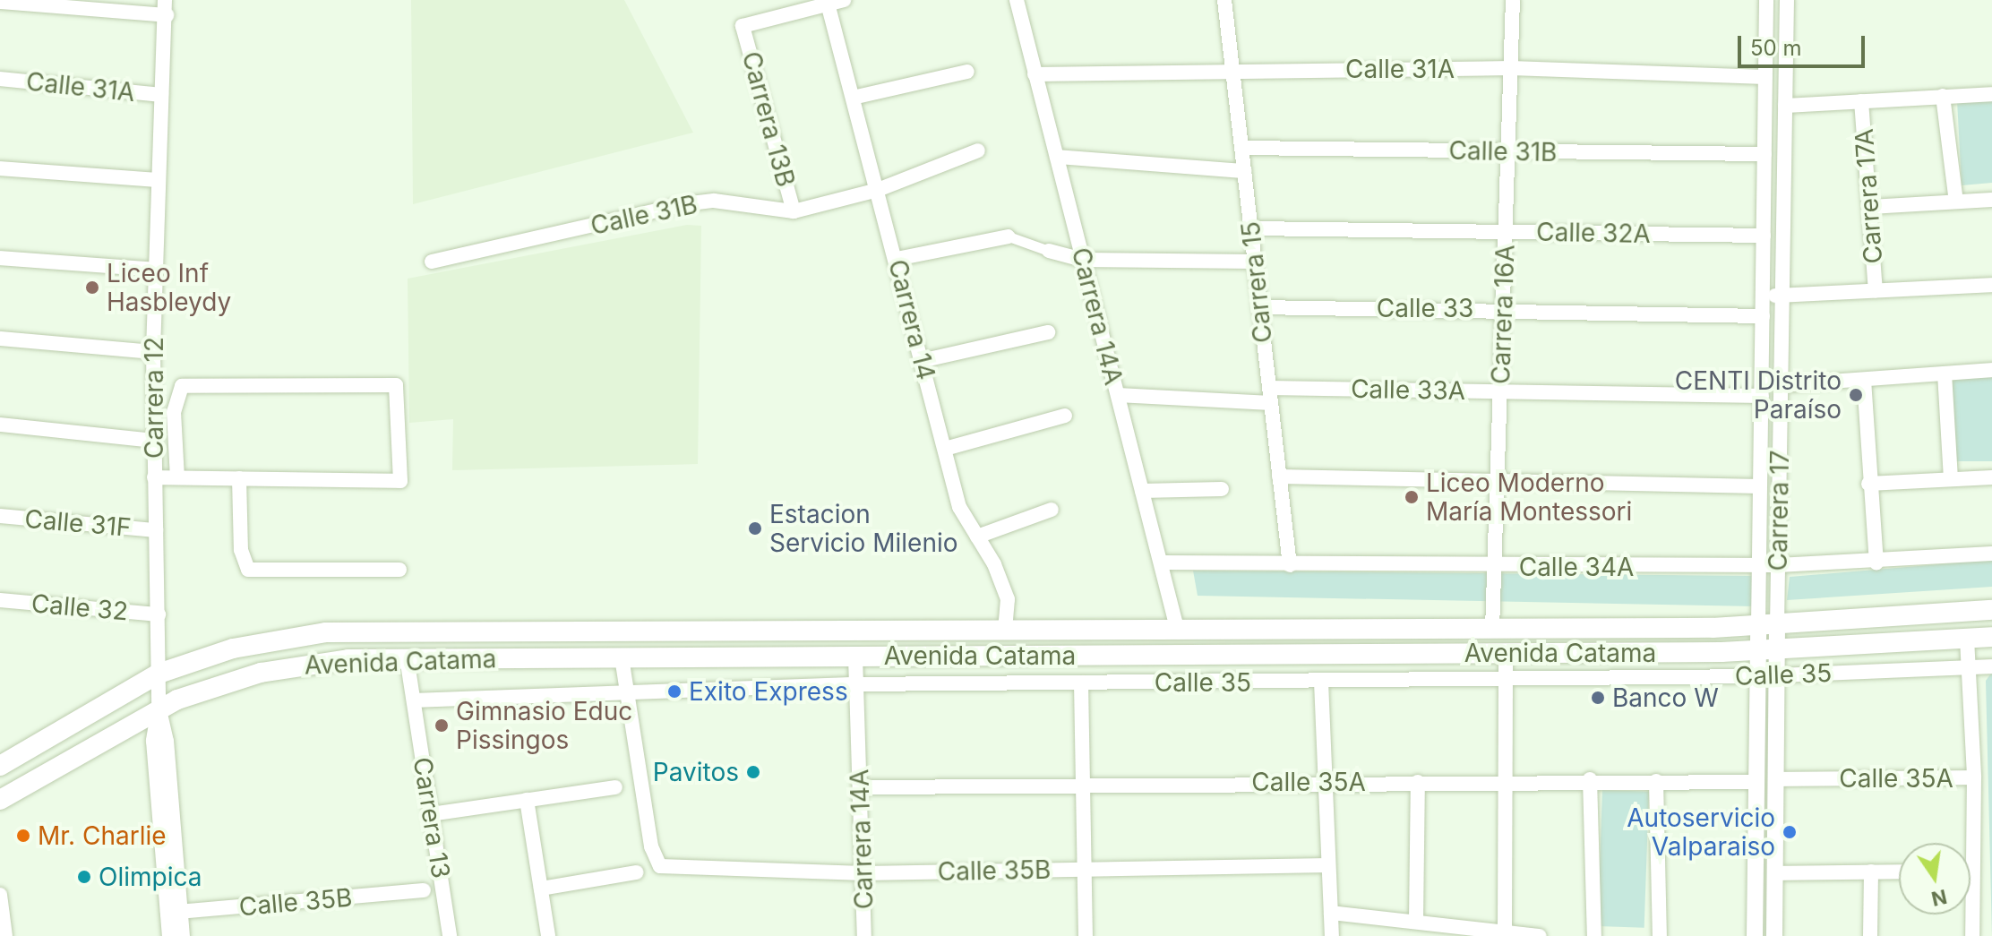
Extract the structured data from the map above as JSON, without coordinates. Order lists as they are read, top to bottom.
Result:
{
  "streets": {
    "main road": ["Avenida Catama"],
    "street": [
      "Calle 31A",
      "Carrera 13B",
      "Calle 31B",
      "Carrera 17A",
      "Calle 32A",
      "Carrera 15",
      "Calle 33",
      "Carrera 16A",
      "Carrera 14A",
      "Carrera 14",
      "Calle 33A",
      "Carrera 12",
      "Carrera 17",
      "Calle 31F",
      "Calle 34A",
      "Calle 32",
      "Calle 35",
      "Calle 35A",
      "Carrera 13",
      "Calle 35B"
    ]
  },
  "crossings": [
    ["Calle 31A", "Carrera 15"],
    ["Calle 31A", "Carrera 16A"],
    ["Calle 31A", "Carrera 14A"],
    ["Calle 31A", "Carrera 12"],
    ["Calle 31A", "Carrera 17"],
    ["Carrera 13B", "Calle 31B"],
    ["Carrera 13B", "Carrera 14"],
    ["Calle 31B", "Carrera 15"],
    ["Calle 31B", "Carrera 16A"],
    ["Calle 31B", "Carrera 14"],
    ["Calle 31B", "Carrera 17"],
    ["Calle 32A", "Carrera 15"],
    ["Calle 32A", "Carrera 16A"],
    ["Calle 32A", "Carrera 17"],
    ["Carrera 15", "Calle 33"],
    ["Carrera 15", "Calle 33A"],
    ["Carrera 15", "Calle 34A"],
    ["Calle 33", "Carrera 16A"],
    ["Calle 33", "Carrera 17"],
    ["Carrera 16A", "Calle 33A"],
    ["Carrera 16A", "Calle 34A"],
    ["Carrera 16A", "Avenida Catama"],
    ["Carrera 14A", "Calle 34A"],
    ["Carrera 14A", "Avenida Catama"],
    ["Carrera 14A", "Calle 35"],
    ["Carrera 14A", "Calle 35A"],
    ["Carrera 14A", "Calle 35B"],
    ["Carrera 14", "Avenida Catama"],
    ["Calle 33A", "Carrera 17"],
    ["Carrera 12", "Calle 31F"],
    ["Carrera 12", "Calle 32"],
    ["Carrera 12", "Avenida Catama"],
    ["Carrera 12", "Calle 35B"],
    ["Carrera 17", "Calle 34A"],
    ["Carrera 17", "Avenida Catama"],
    ["Carrera 17", "Calle 35"],
    ["Carrera 17", "Calle 35A"],
    ["Avenida Catama", "Carrera 13"],
    ["Calle 35", "Carrera 13"],
    ["Calle 35", "Calle 35B"]
  ],
  "places": [
    "Liceo Inf Hasbleydy",
    "CENTI Distrito Paraíso",
    "Liceo Moderno María Montessori",
    "Estacion Servicio Milenio",
    "Exito Express",
    "Banco W",
    "Gimnasio Educ Pissingos",
    "Pavitos",
    "Autoservicio Valparaiso",
    "Mr. Charlie",
    "Olimpica"
  ],
  "scale_bar": "50 m",
  "north": "bottom"
}
